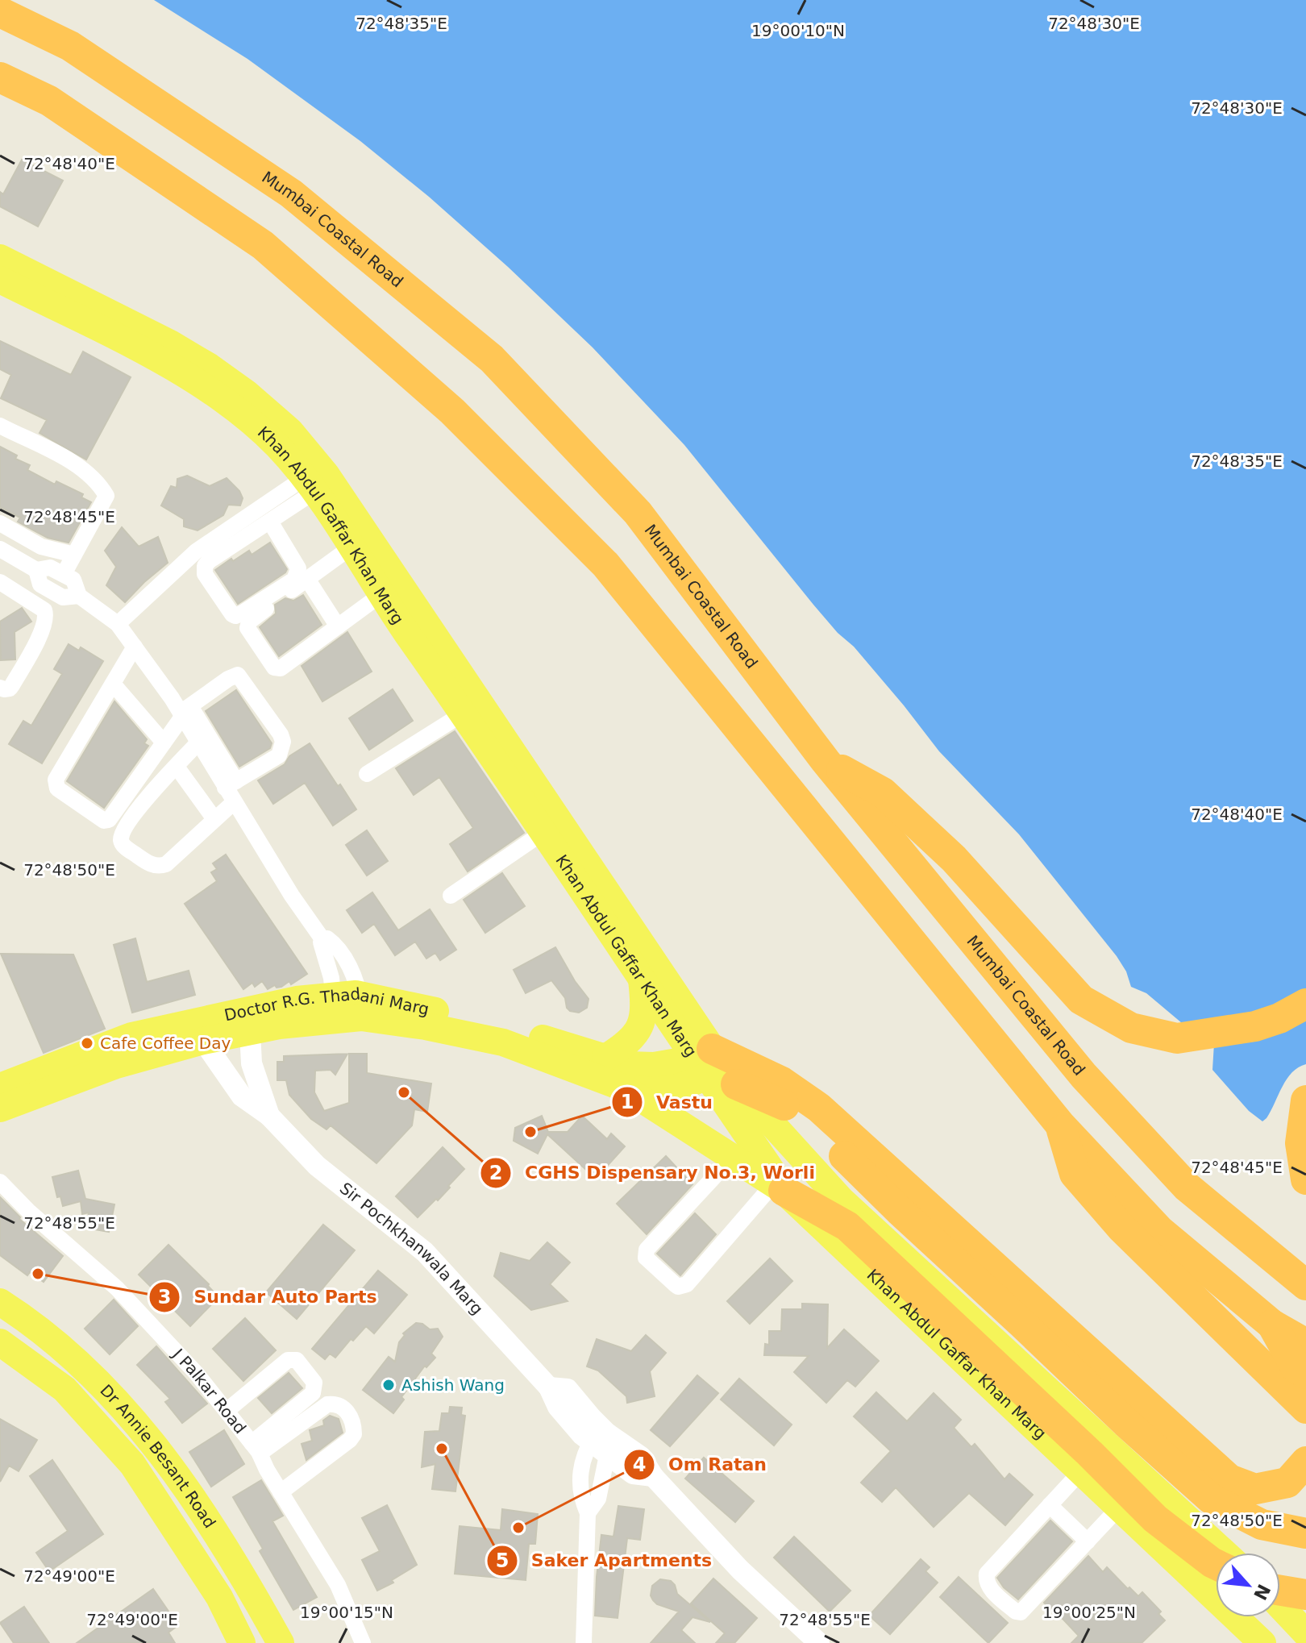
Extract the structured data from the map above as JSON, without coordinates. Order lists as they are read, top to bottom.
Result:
{
  "streets": {
    "highway": ["Mumbai Coastal Road"],
    "main road": ["Khan Abdul Gaffar Khan Marg", "Doctor R.G. Thadani Marg", "Dr Annie Besant Road"],
    "street": ["Sir Pochkhanwala Marg", "J Palkar Road"]
  },
  "crossings": [
    ["Khan Abdul Gaffar Khan Marg", "Doctor R.G. Thadani Marg"],
    ["Doctor R.G. Thadani Marg", "Sir Pochkhanwala Marg"]
  ],
  "places": [
    "Cafe Coffee Day",
    "CGHS Dispensary No.3, Worli",
    "Vastu",
    "Sundar Auto Parts",
    "Ashish Wang",
    "Saker Apartments",
    "Om Ratan"
  ],
  "north": "bottom right",
  "coordinates": [
    "72°48'35\"E",
    "72°48'30\"E",
    "19°00'10\"N",
    "72°48'40\"E",
    "72°48'45\"E",
    "72°48'50\"E",
    "72°48'55\"E",
    "72°49'00\"E",
    "19°00'15\"N",
    "19°00'25\"N"
  ]
}
